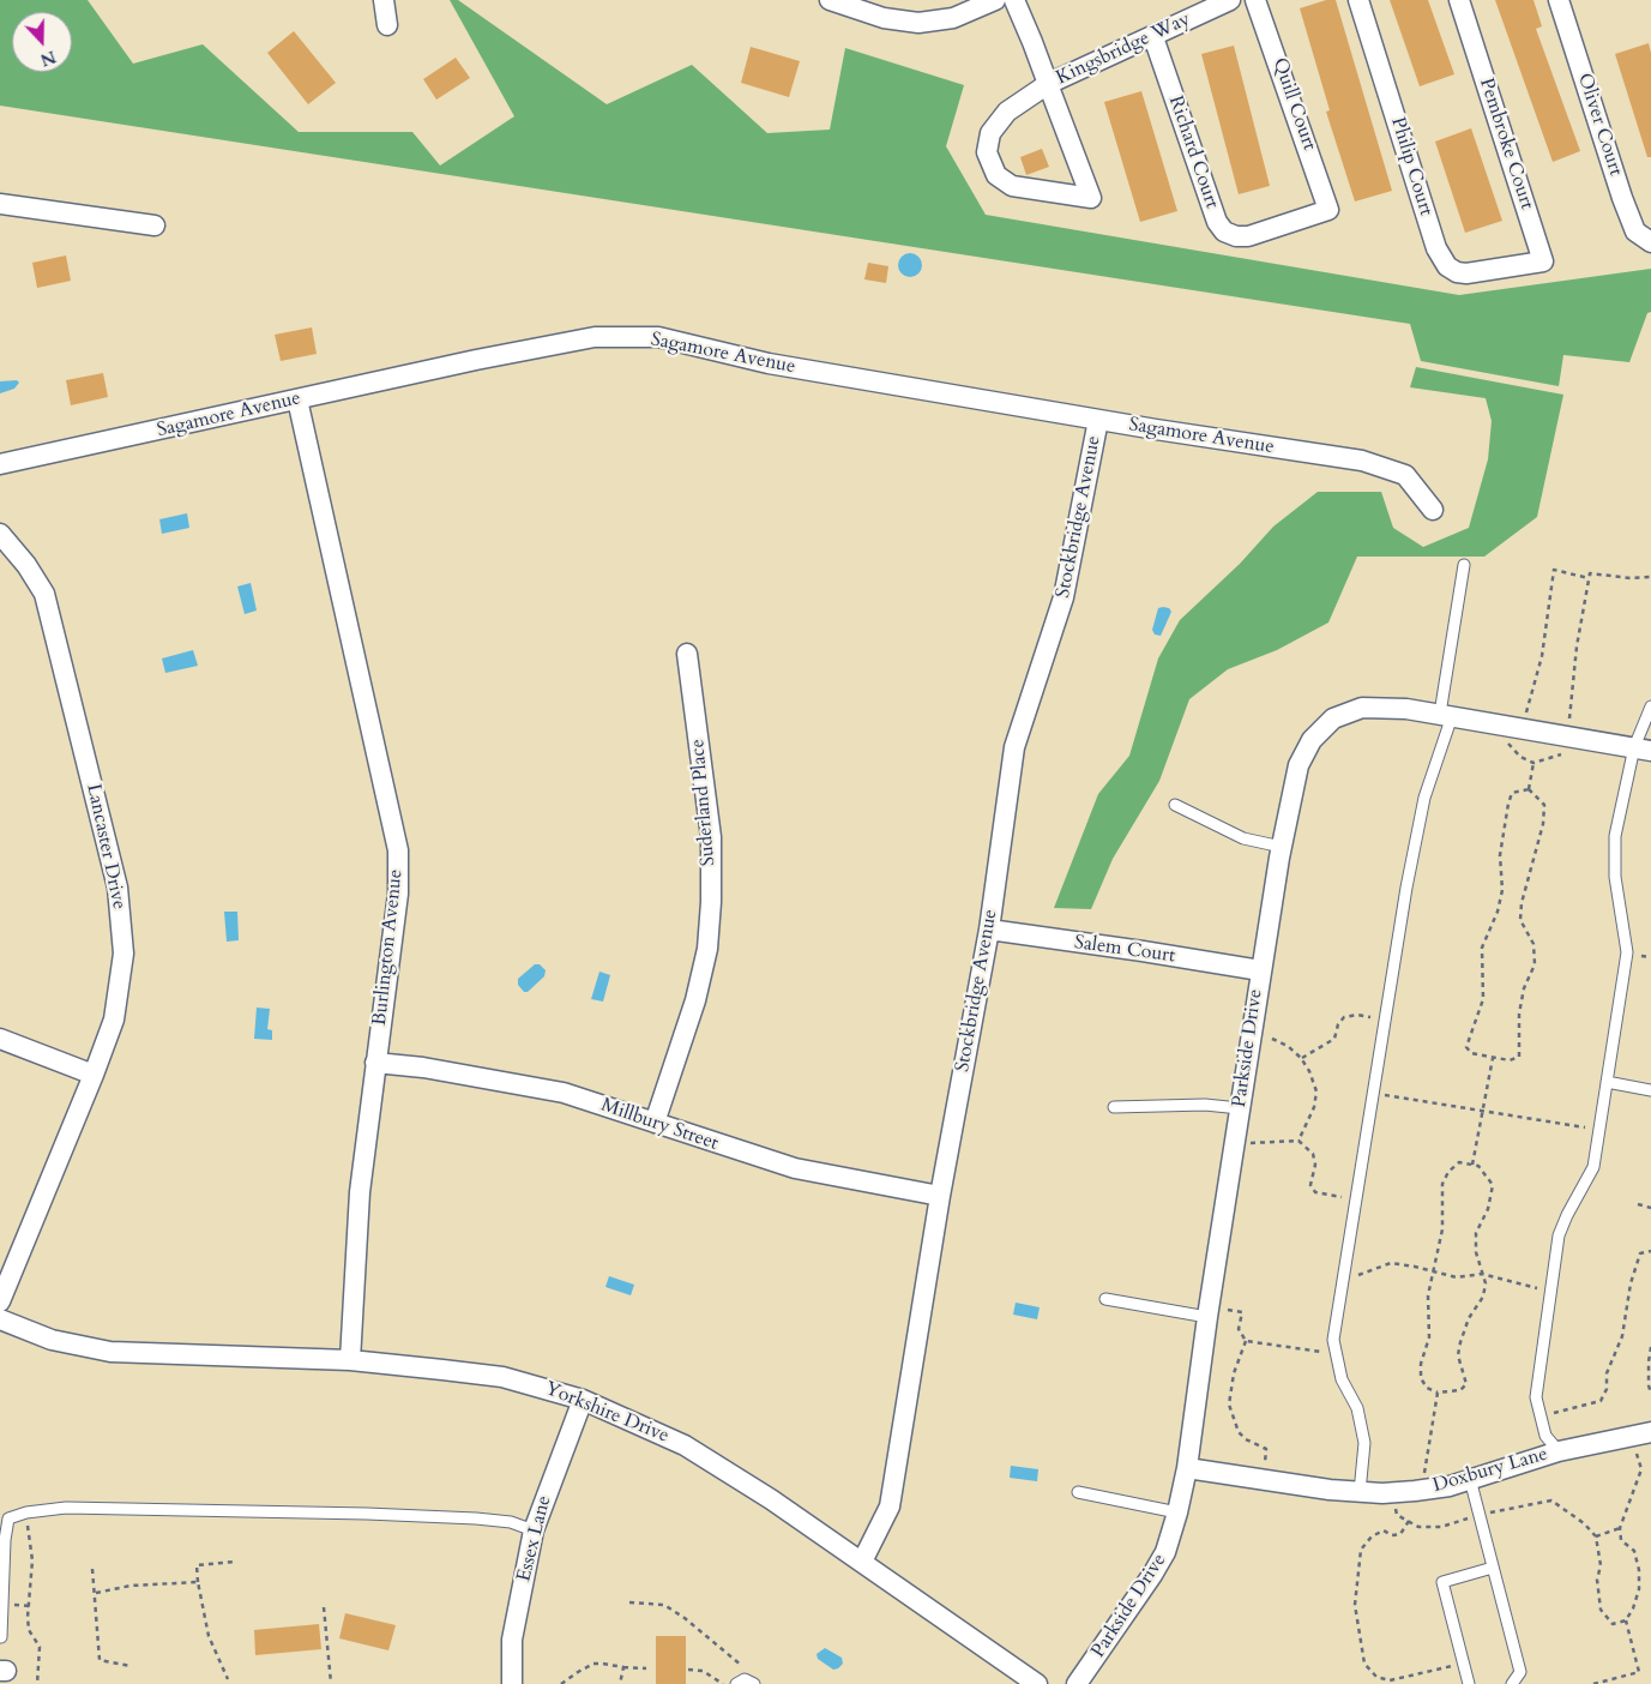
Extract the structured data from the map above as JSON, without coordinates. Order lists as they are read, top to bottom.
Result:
{
  "streets": {
    "street": [
      "Kingsbridge Way",
      "Quill Court",
      "Oliver Court",
      "Pembroke Court",
      "Richard Court",
      "Philip Court",
      "Sagamore Avenue",
      "Stockbridge Avenue",
      "Suderland Place",
      "Lancaster Drive",
      "Burlington Avenue",
      "Salem Court",
      "Parkside Drive",
      "Millbury Street",
      "Yorkshire Drive",
      "Doxbury Lane",
      "Essex Lane"
    ]
  },
  "crossings": [
    ["Kingsbridge Way", "Richard Court"],
    ["Quill Court", "Richard Court"],
    ["Pembroke Court", "Philip Court"],
    ["Sagamore Avenue", "Stockbridge Avenue"],
    ["Sagamore Avenue", "Burlington Avenue"],
    ["Stockbridge Avenue", "Salem Court"],
    ["Stockbridge Avenue", "Millbury Street"],
    ["Stockbridge Avenue", "Yorkshire Drive"],
    ["Suderland Place", "Millbury Street"],
    ["Burlington Avenue", "Millbury Street"],
    ["Burlington Avenue", "Yorkshire Drive"],
    ["Salem Court", "Parkside Drive"],
    ["Parkside Drive", "Doxbury Lane"],
    ["Yorkshire Drive", "Essex Lane"]
  ],
  "north": "bottom"
}
